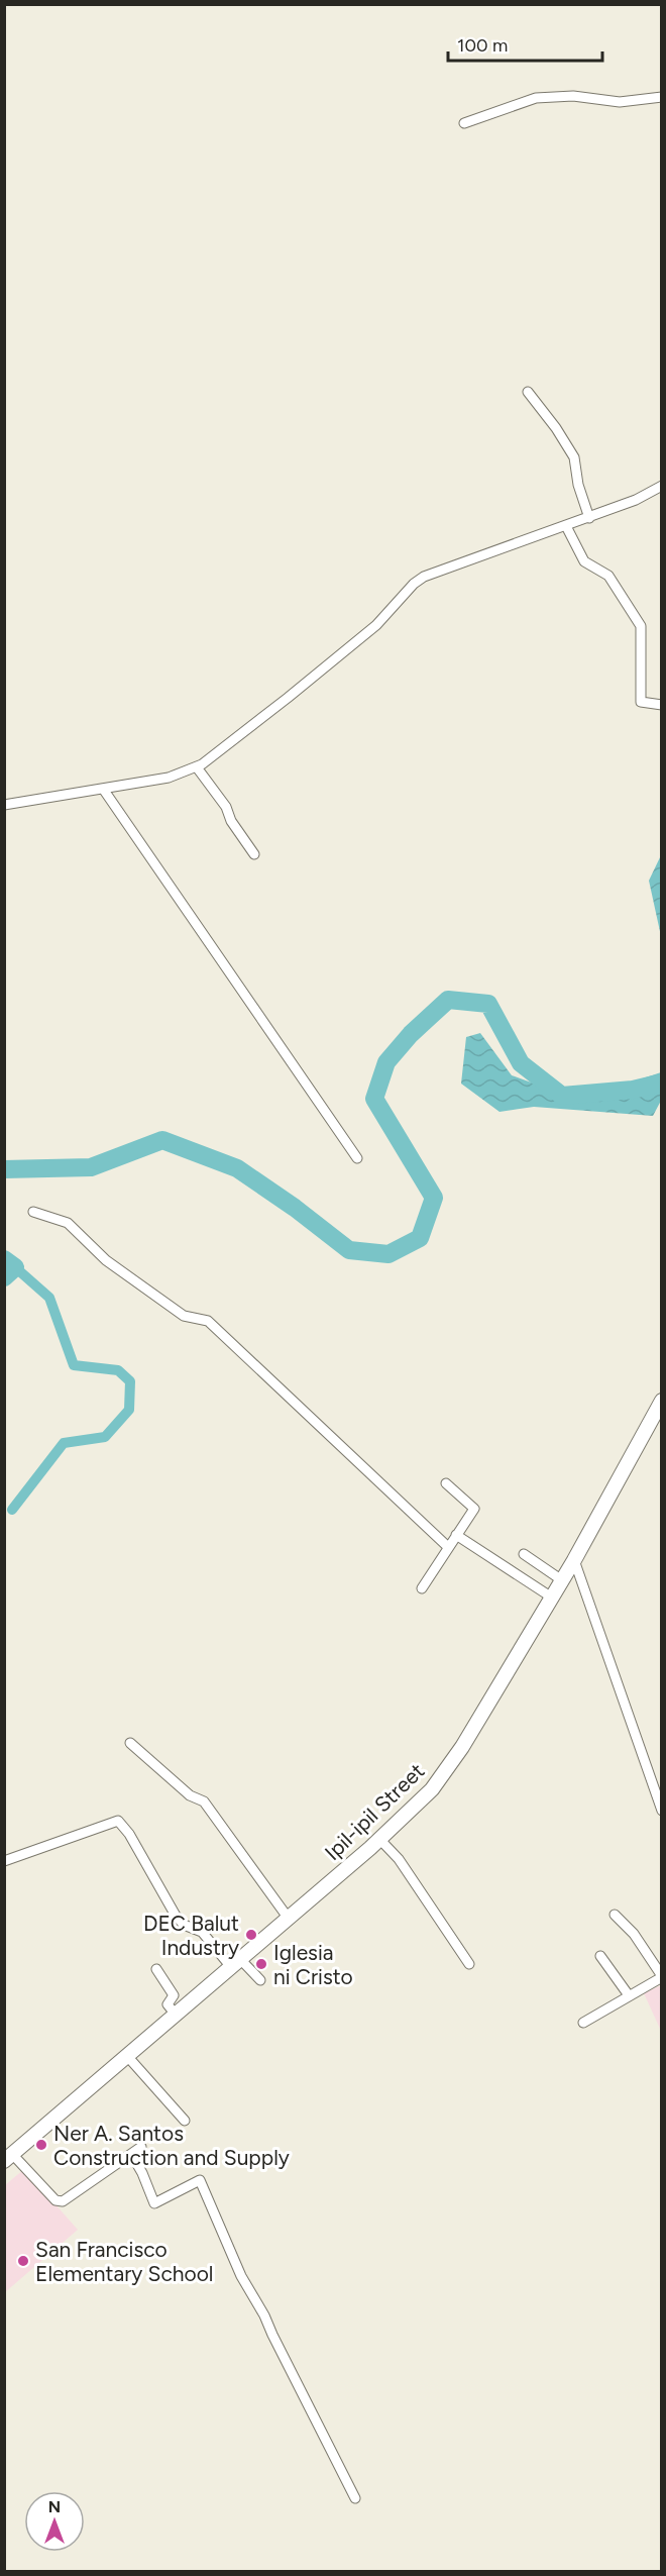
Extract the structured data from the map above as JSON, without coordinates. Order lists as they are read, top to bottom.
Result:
{
  "streets": {
    "street": ["Ipil-ipil Street"]
  },
  "places": [
    "DEC Balut Industry",
    "Iglesia ni Cristo",
    "Ner A. Santos Construction and Supply",
    "San Francisco Elementary School"
  ],
  "scale_bar": "100 m",
  "north": "top"
}
